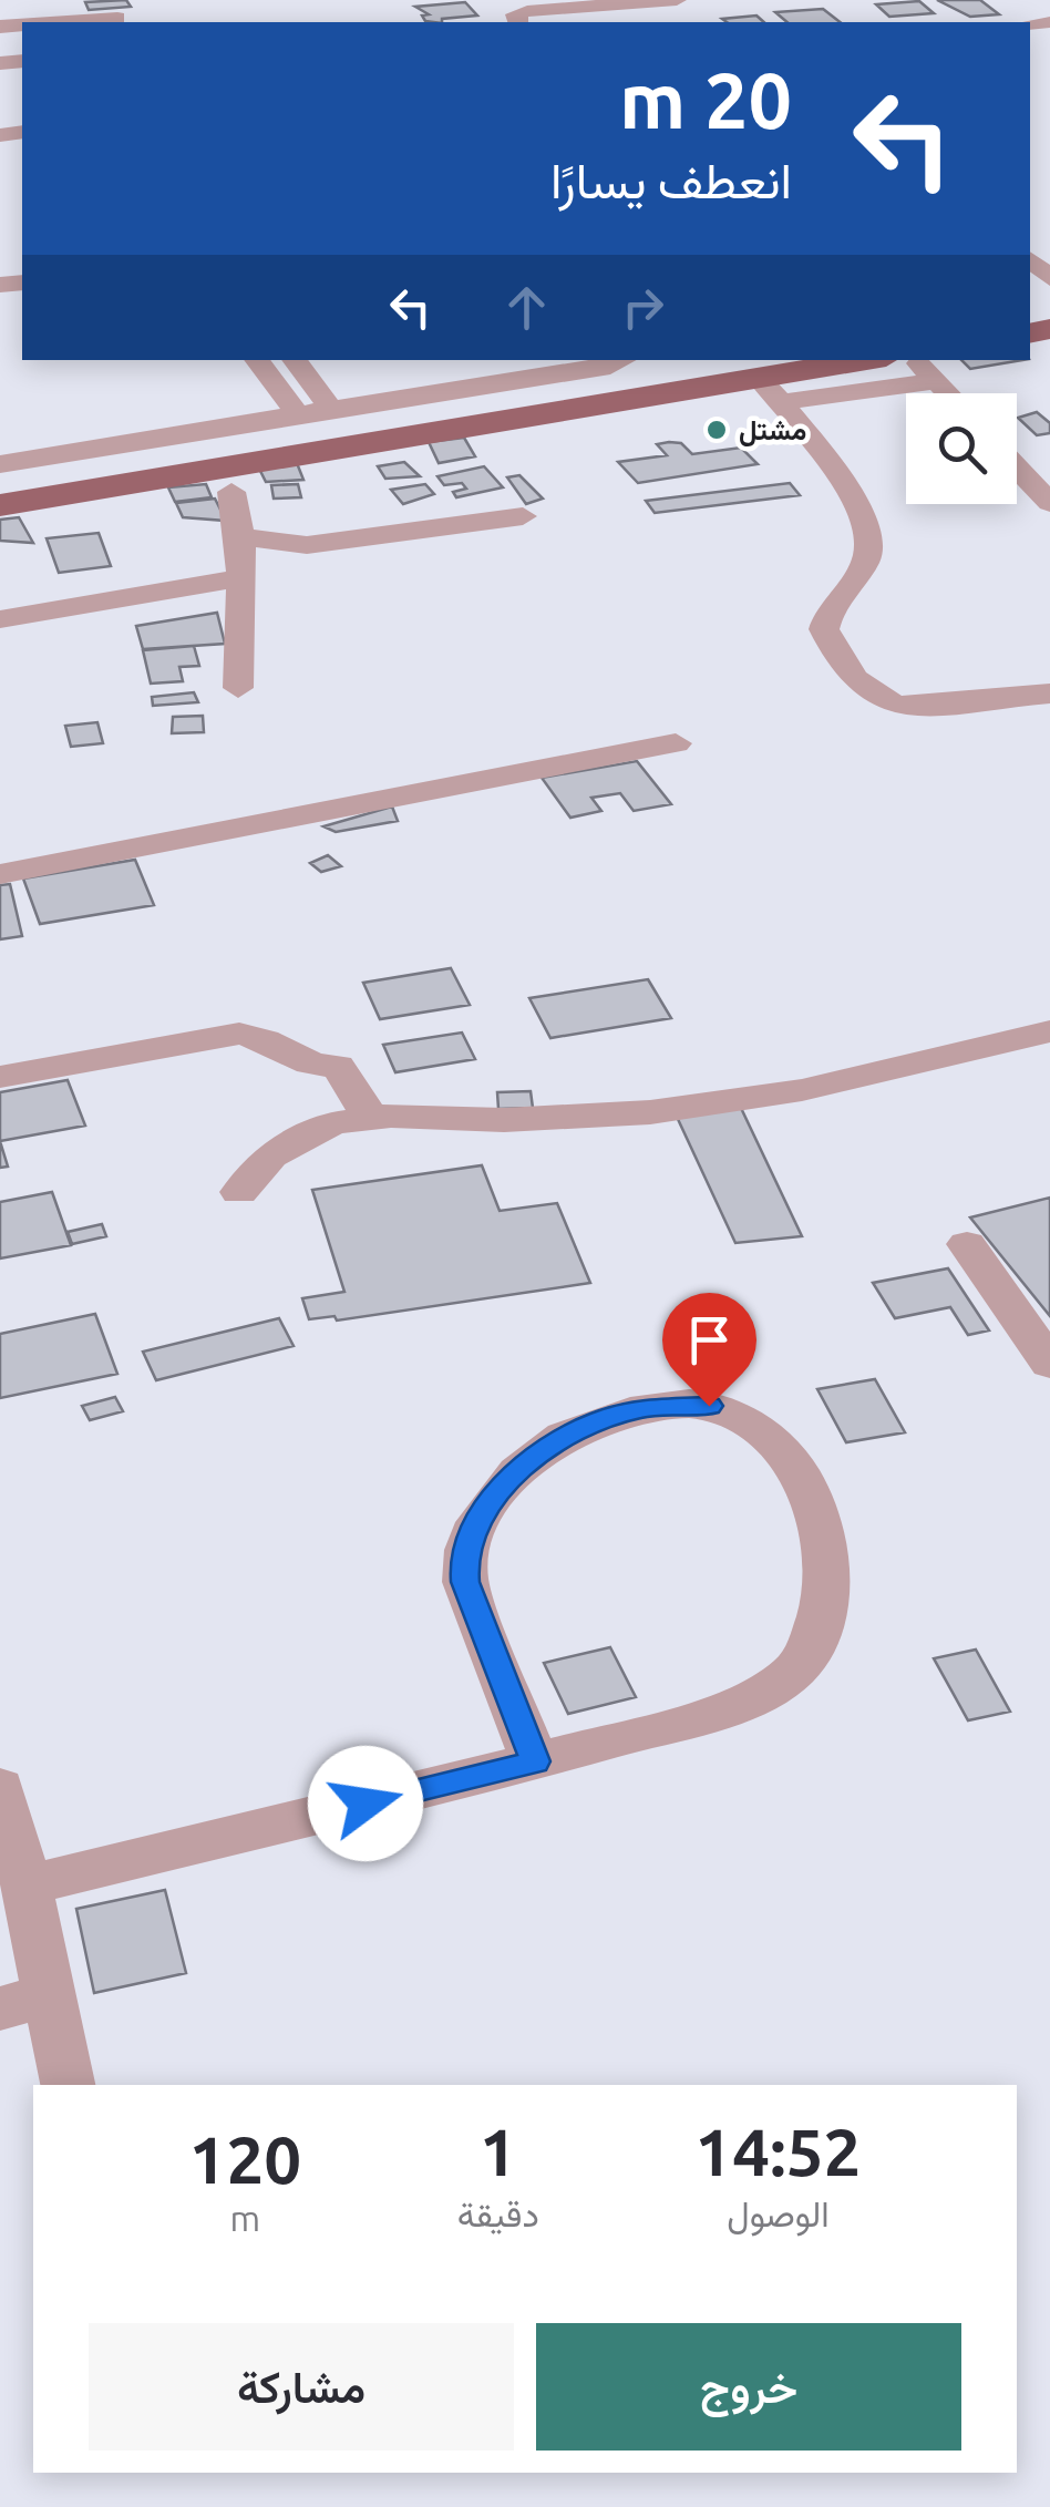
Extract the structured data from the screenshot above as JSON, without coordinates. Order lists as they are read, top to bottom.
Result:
{
  "places": ["مشتل"],
  "page": {
    "turn": ["20 m", "انعطف يسارًا"],
    "eta": [
      "14:52",
      "الوصول",
      "1",
      "دقيقة",
      "120",
      "m"
    ],
    "buttons": ["خروج", "مشاركة"]
  }
}
